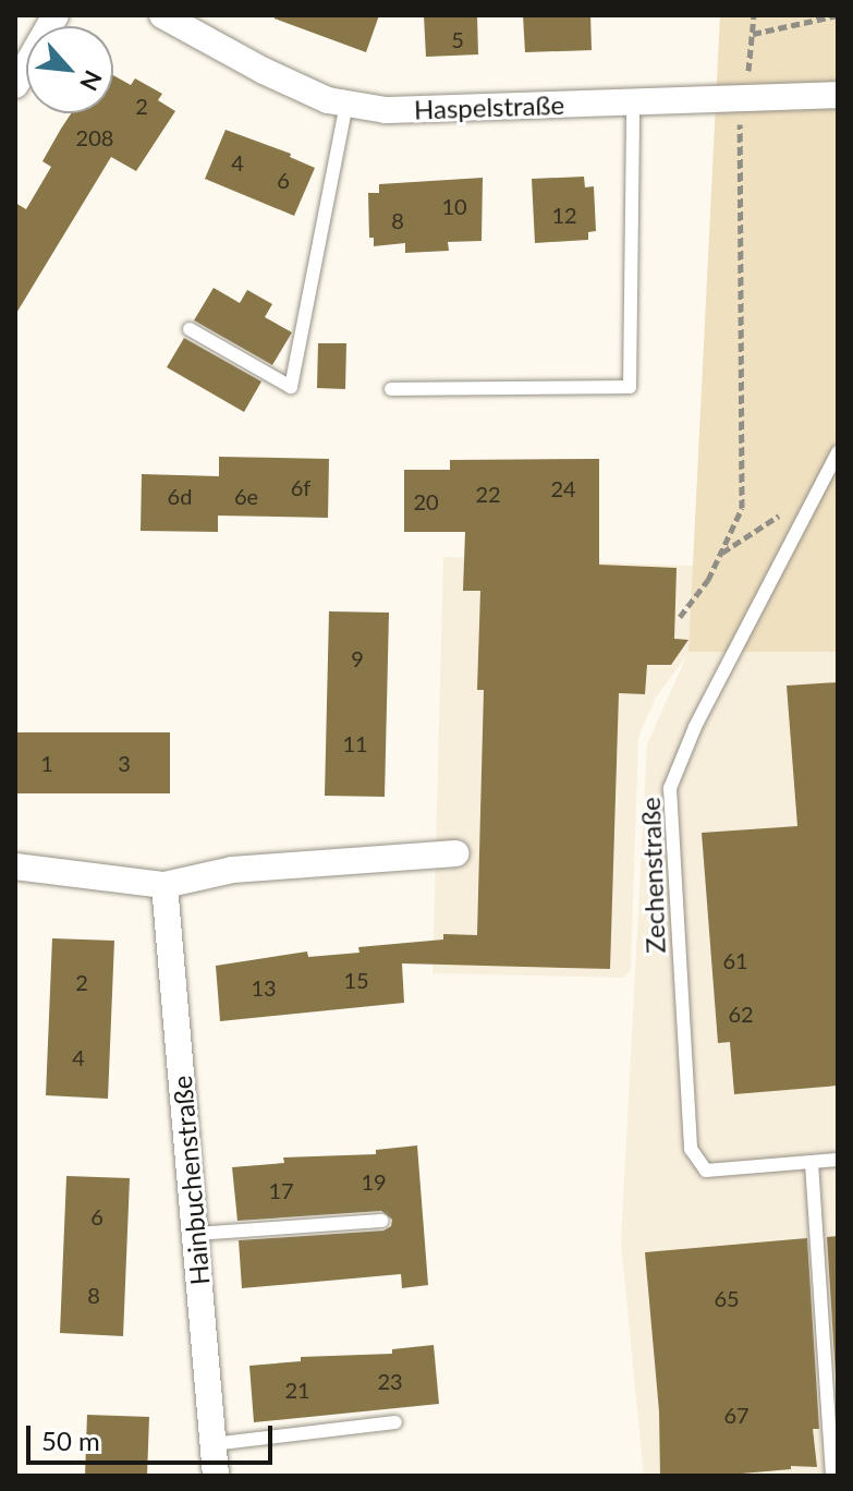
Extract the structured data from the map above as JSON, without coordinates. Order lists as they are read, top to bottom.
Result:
{
  "streets": {
    "street": ["Haspelstraße", "Hainbuchenstraße"],
    "lane": ["Zechenstraße"]
  },
  "house_numbers": [
    "5",
    "2",
    "208",
    "4",
    "6",
    "10",
    "12",
    "8",
    "6f",
    "24",
    "22",
    "6d",
    "6e",
    "20",
    "9",
    "11",
    "1",
    "3",
    "61",
    "15",
    "2",
    "13",
    "62",
    "4",
    "19",
    "17",
    "6",
    "8",
    "65",
    "23",
    "21",
    "67"
  ],
  "scale_bar": "50 m",
  "north": "bottom right"
}
